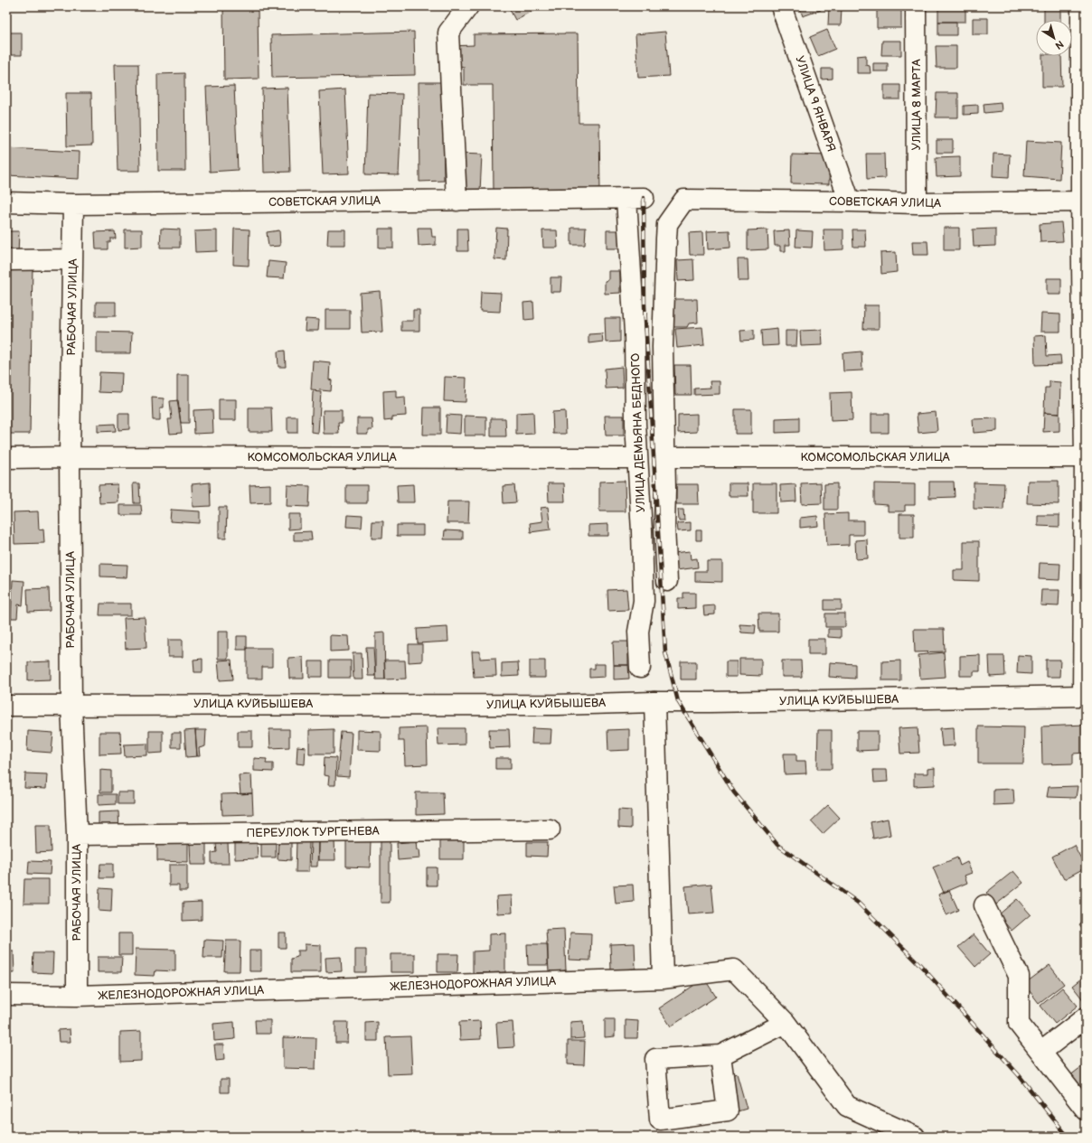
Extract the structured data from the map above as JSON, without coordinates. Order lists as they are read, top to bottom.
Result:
{
  "streets": {
    "street": [
      "УЛИЦА 9 ЯНВАРЯ",
      "УЛИЦА 8 МАРТА",
      "СОВЕТСКАЯ УЛИЦА",
      "РАБОЧАЯ УЛИЦА",
      "УЛИЦА ДЕМЬЯНА БЕДНОГО",
      "КОМСОМОЛЬСКАЯ УЛИЦА",
      "УЛИЦА КУЙБЫШЕВА",
      "ПЕРЕУЛОК ТУРГЕНЕВА",
      "ЖЕЛЕЗНОДОРОЖНАЯ УЛИЦА"
    ]
  },
  "crossings": [
    ["УЛИЦА 9 ЯНВАРЯ", "СОВЕТСКАЯ УЛИЦА"],
    ["УЛИЦА 8 МАРТА", "СОВЕТСКАЯ УЛИЦА"],
    ["СОВЕТСКАЯ УЛИЦА", "РАБОЧАЯ УЛИЦА"],
    ["СОВЕТСКАЯ УЛИЦА", "УЛИЦА ДЕМЬЯНА БЕДНОГО"],
    ["СОВЕТСКАЯ УЛИЦА", "КОМСОМОЛЬСКАЯ УЛИЦА"],
    ["РАБОЧАЯ УЛИЦА", "КОМСОМОЛЬСКАЯ УЛИЦА"],
    ["РАБОЧАЯ УЛИЦА", "УЛИЦА КУЙБЫШЕВА"],
    ["РАБОЧАЯ УЛИЦА", "ПЕРЕУЛОК ТУРГЕНЕВА"],
    ["РАБОЧАЯ УЛИЦА", "ЖЕЛЕЗНОДОРОЖНАЯ УЛИЦА"],
    ["УЛИЦА ДЕМЬЯНА БЕДНОГО", "КОМСОМОЛЬСКАЯ УЛИЦА"]
  ],
  "north": "bottom right"
}
